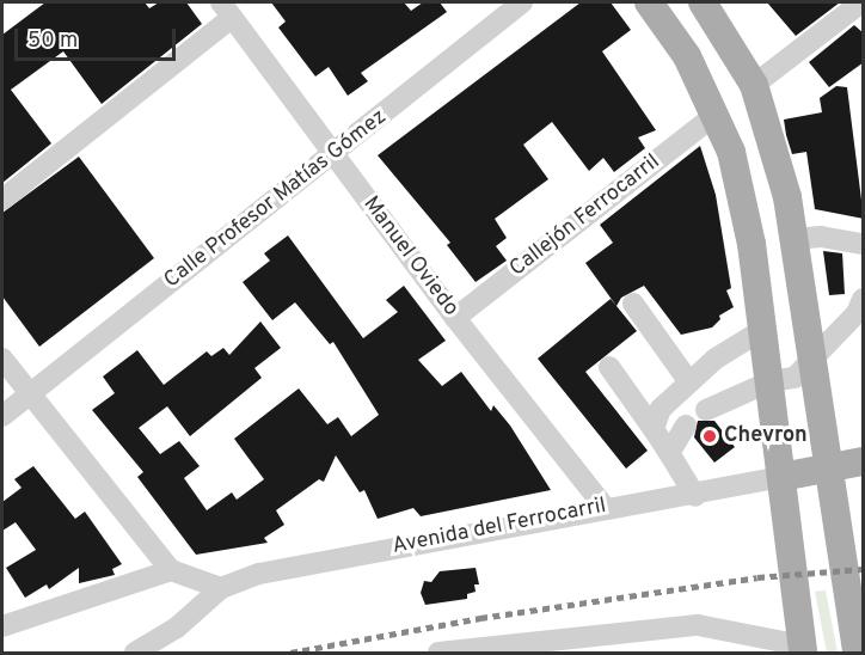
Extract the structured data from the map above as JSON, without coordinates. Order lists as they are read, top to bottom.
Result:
{
  "streets": {
    "street": [
      "Calle Profesor Matías Gómez",
      "Callejón Ferrocarril",
      "Manuel Oviedo",
      "Avenida del Ferrocarril"
    ]
  },
  "crossings": [
    ["Calle Profesor Matías Gómez", "Manuel Oviedo"],
    ["Callejón Ferrocarril", "Manuel Oviedo"],
    ["Manuel Oviedo", "Avenida del Ferrocarril"]
  ],
  "places": ["Chevron"],
  "scale_bar": "50 m"
}
